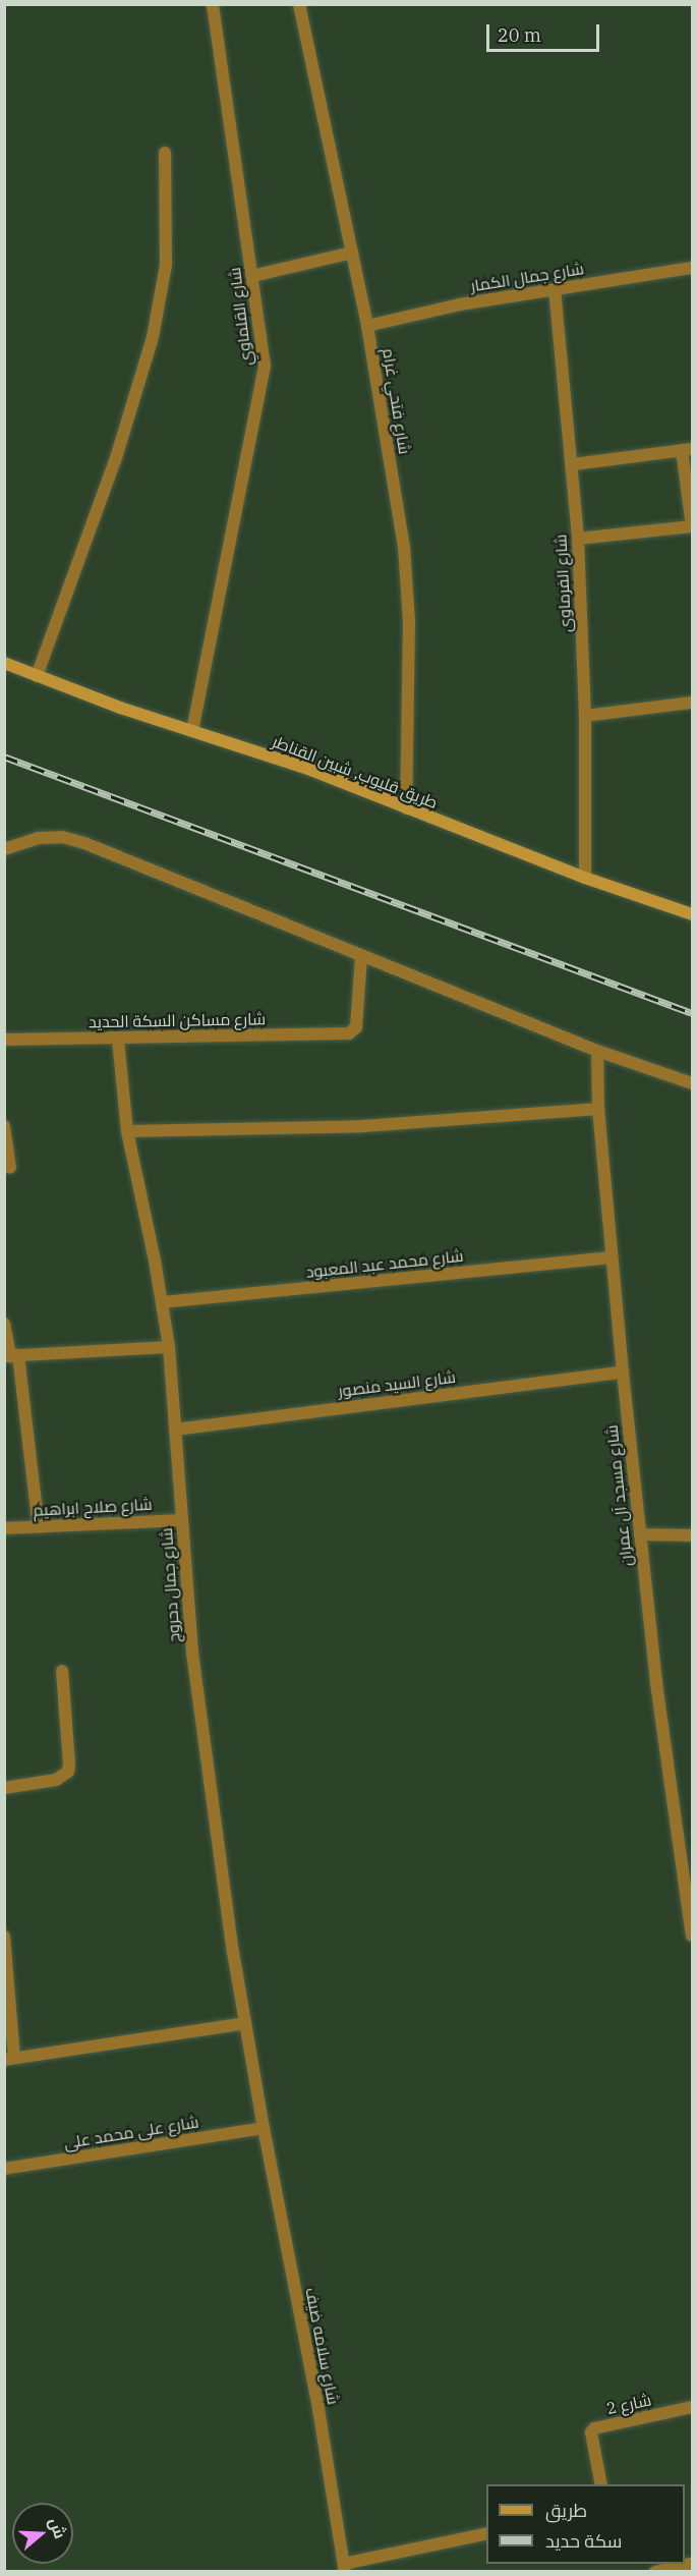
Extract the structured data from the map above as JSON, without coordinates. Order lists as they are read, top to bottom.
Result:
{
  "streets": {
    "main road": ["طريق قليوب, شبين القناطر"],
    "street": [
      "شارع جمال الكمار",
      "شارع القلماوي",
      "شارع فتحي غرام",
      "شارع الفرماوى",
      "شارع مساكن السكة الحديد",
      "شارع محمد عبد المعبود",
      "شارع السيد منصور",
      "شارع مسجد آل عمران",
      "شارع صلاح ابراهيم",
      "شارع جمال دحروج",
      "شارع على محمد على",
      "شارع سلامه ضيف",
      "شارع 2"
    ]
  },
  "crossings": [
    ["شارع جمال الكمار", "شارع فتحي غرام"],
    ["شارع جمال الكمار", "شارع الفرماوى"],
    ["شارع القلماوي", "طريق قليوب, شبين القناطر"],
    ["شارع فتحي غرام", "طريق قليوب, شبين القناطر"],
    ["شارع الفرماوى", "طريق قليوب, شبين القناطر"],
    ["شارع مساكن السكة الحديد", "شارع جمال دحروج"],
    ["شارع محمد عبد المعبود", "شارع مسجد آل عمران"],
    ["شارع محمد عبد المعبود", "شارع جمال دحروج"],
    ["شارع السيد منصور", "شارع مسجد آل عمران"],
    ["شارع السيد منصور", "شارع جمال دحروج"],
    ["شارع صلاح ابراهيم", "شارع جمال دحروج"],
    ["شارع جمال دحروج", "شارع على محمد على"],
    ["شارع جمال دحروج", "شارع سلامه ضيف"],
    ["شارع على محمد على", "شارع سلامه ضيف"]
  ],
  "legend": ["طريق", "سكة حديد"],
  "scale_bar": "20 m",
  "north": "right"
}
